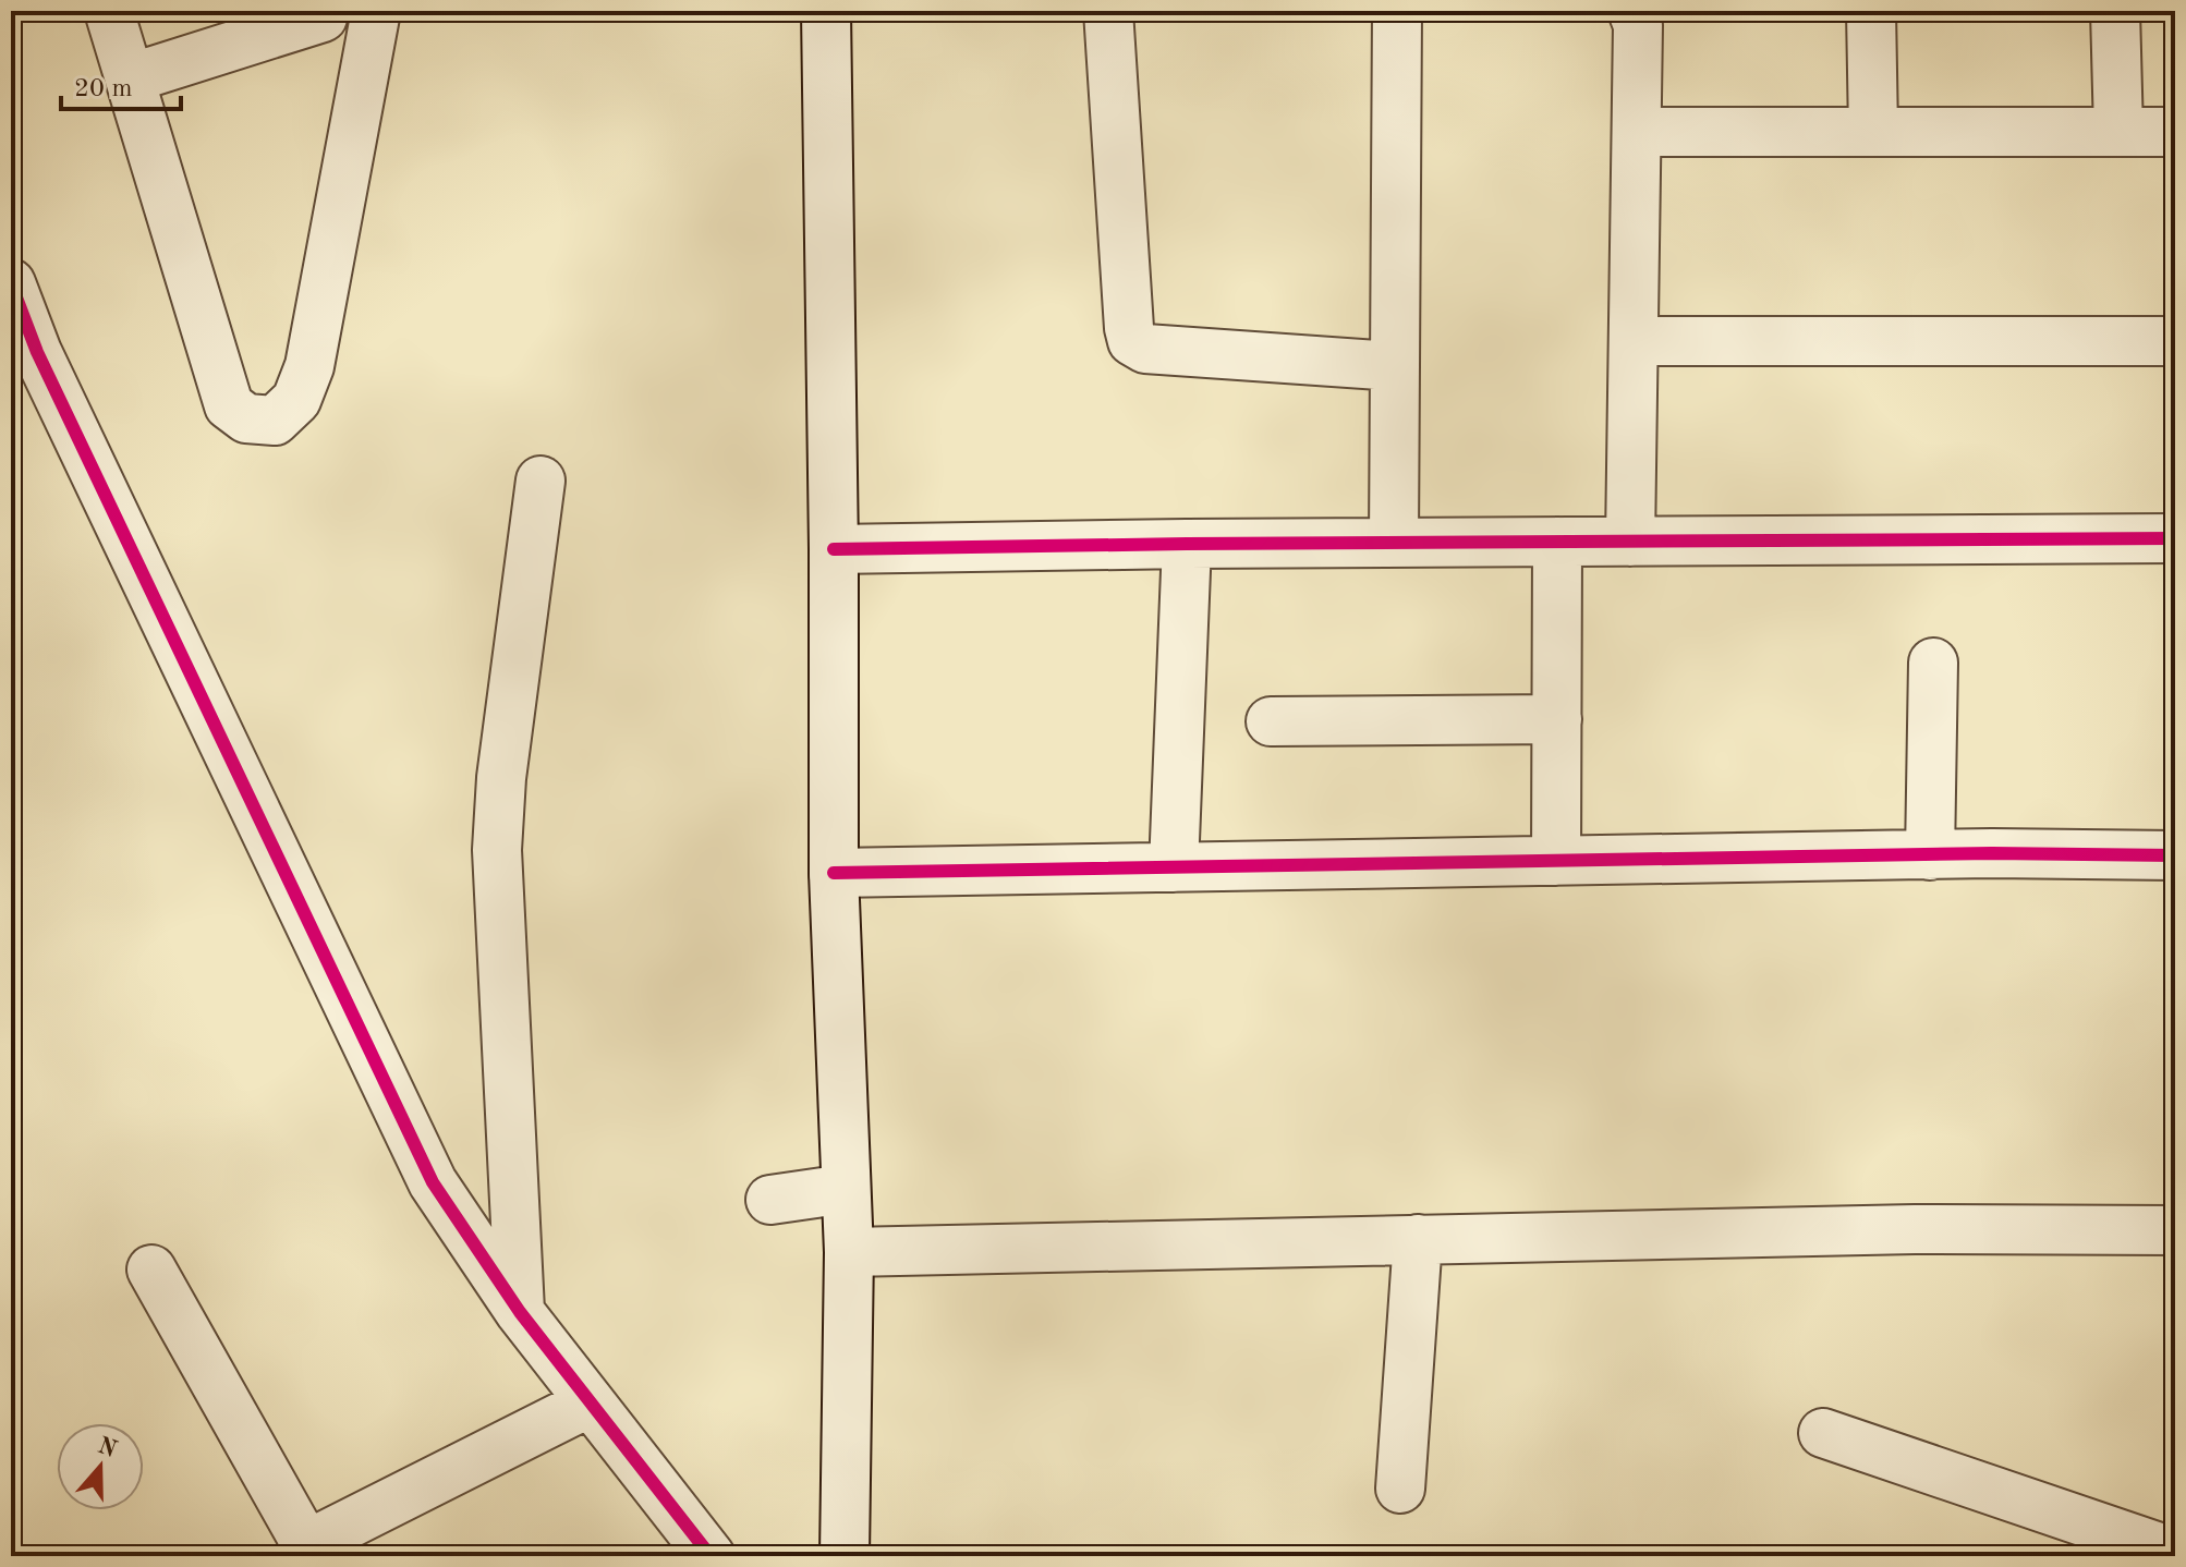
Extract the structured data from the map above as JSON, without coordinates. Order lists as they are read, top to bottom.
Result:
{
  "scale_bar": "20 m",
  "north": "top"
}
